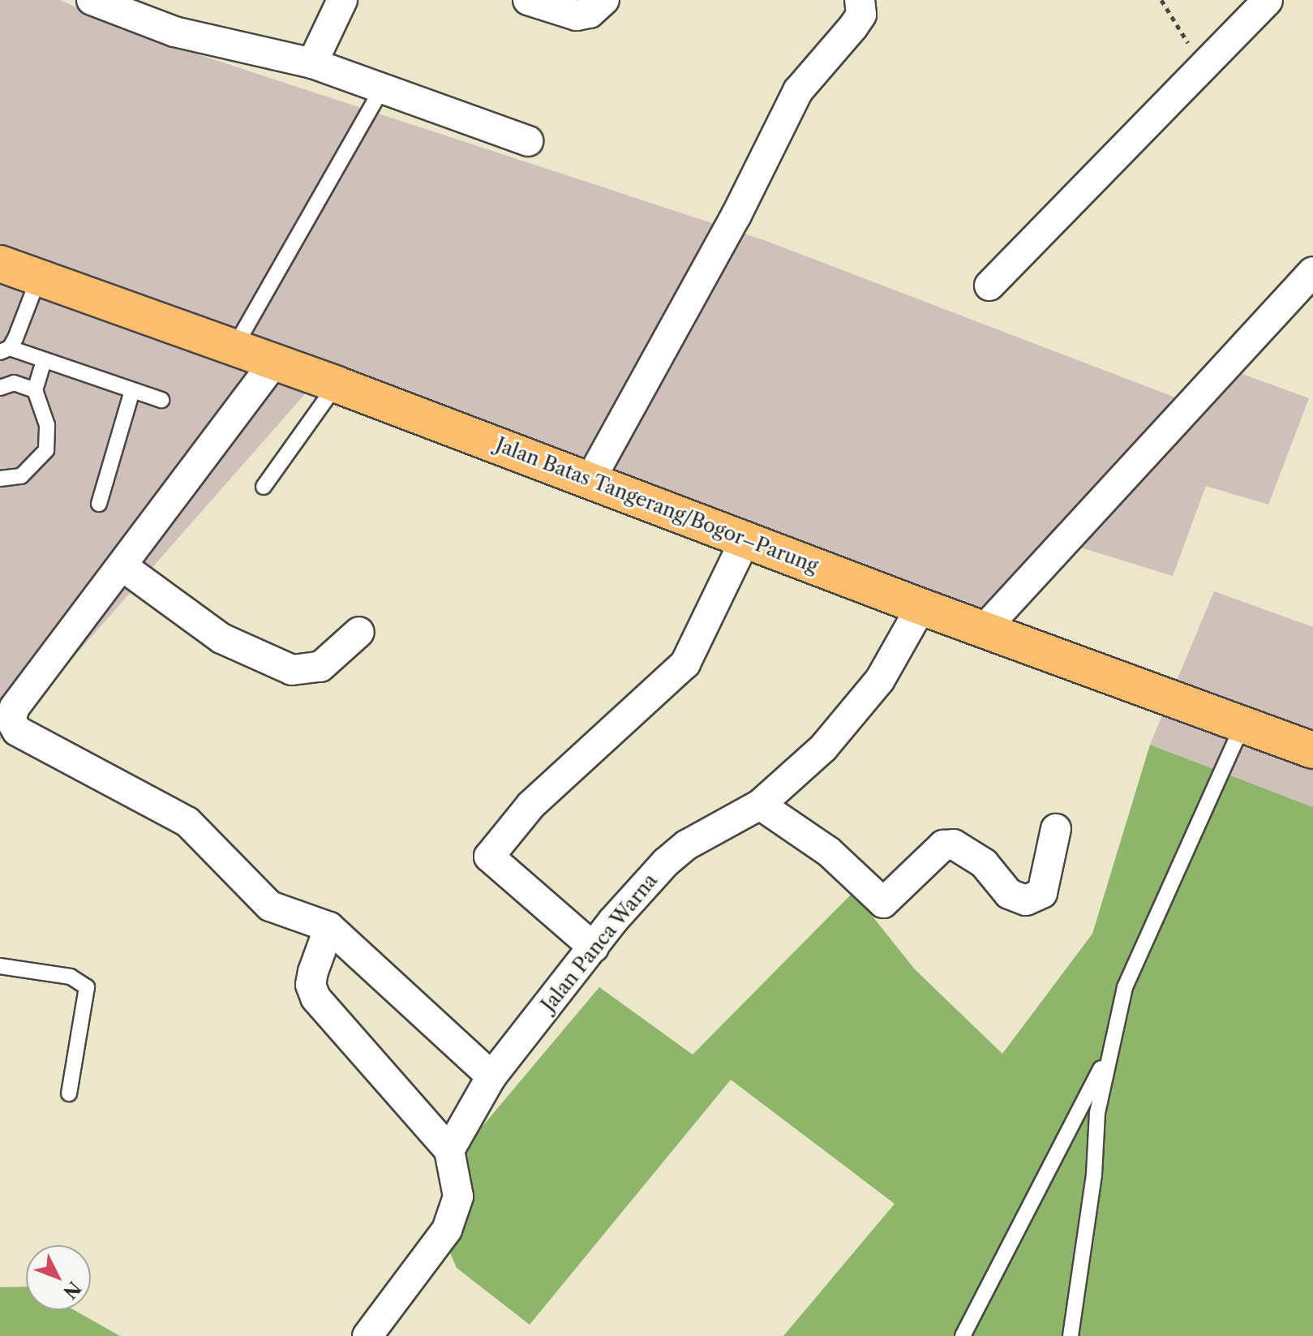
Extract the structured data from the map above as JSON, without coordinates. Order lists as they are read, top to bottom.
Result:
{
  "streets": {
    "main road": ["Jalan Batas Tangerang/Bogor–Parung"],
    "street": ["Jalan Panca Warna"]
  },
  "crossings": [
    ["Jalan Batas Tangerang/Bogor–Parung", "Jalan Panca Warna"]
  ],
  "north": "bottom right"
}
